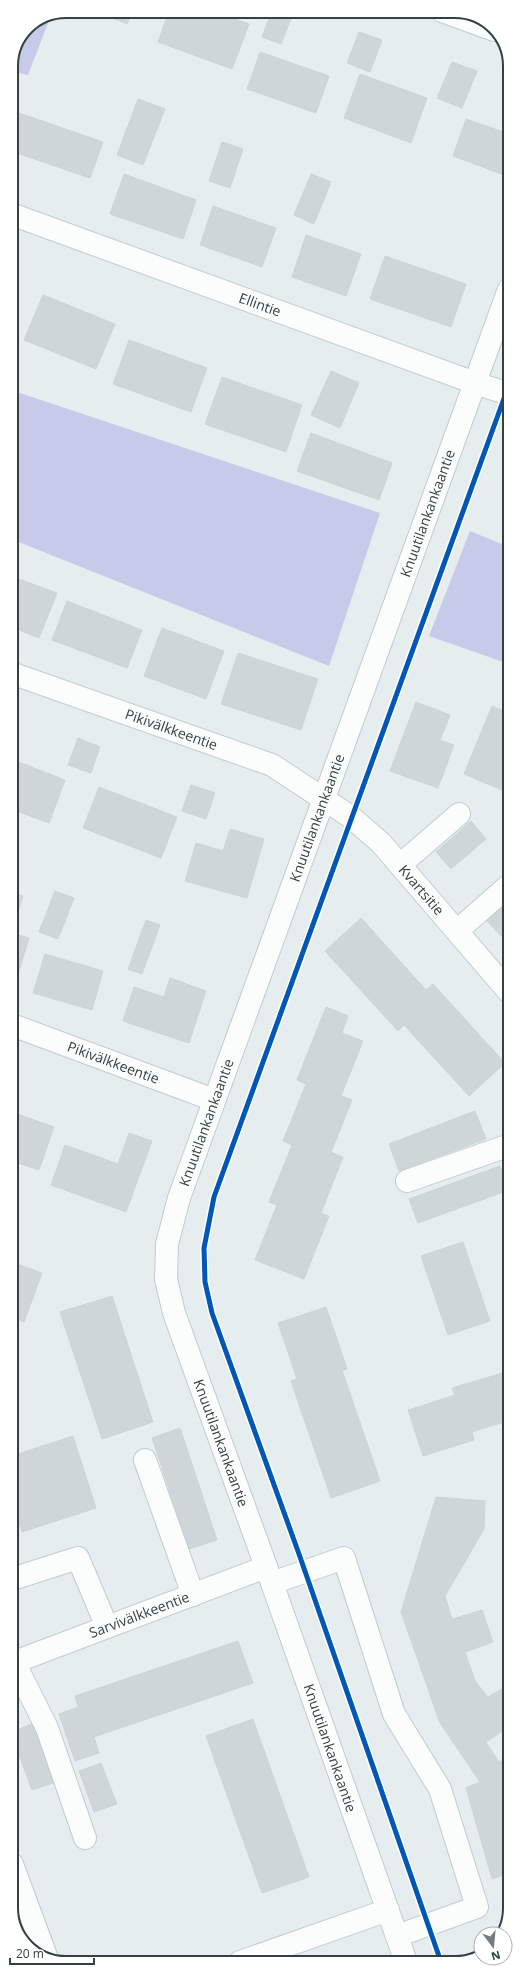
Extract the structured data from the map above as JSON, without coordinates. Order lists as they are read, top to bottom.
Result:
{
  "streets": {
    "street": [
      "Ellintie",
      "Knuutilankankaantie",
      "Pikivälkkeentie",
      "Kvartsitie",
      "Sarvivälkkeentie"
    ]
  },
  "crossings": [
    ["Ellintie", "Knuutilankankaantie"],
    ["Knuutilankankaantie", "Pikivälkkeentie"],
    ["Knuutilankankaantie", "Kvartsitie"],
    ["Knuutilankankaantie", "Sarvivälkkeentie"],
    ["Pikivälkkeentie", "Kvartsitie"]
  ],
  "scale_bar": "20 m",
  "north": "bottom"
}
